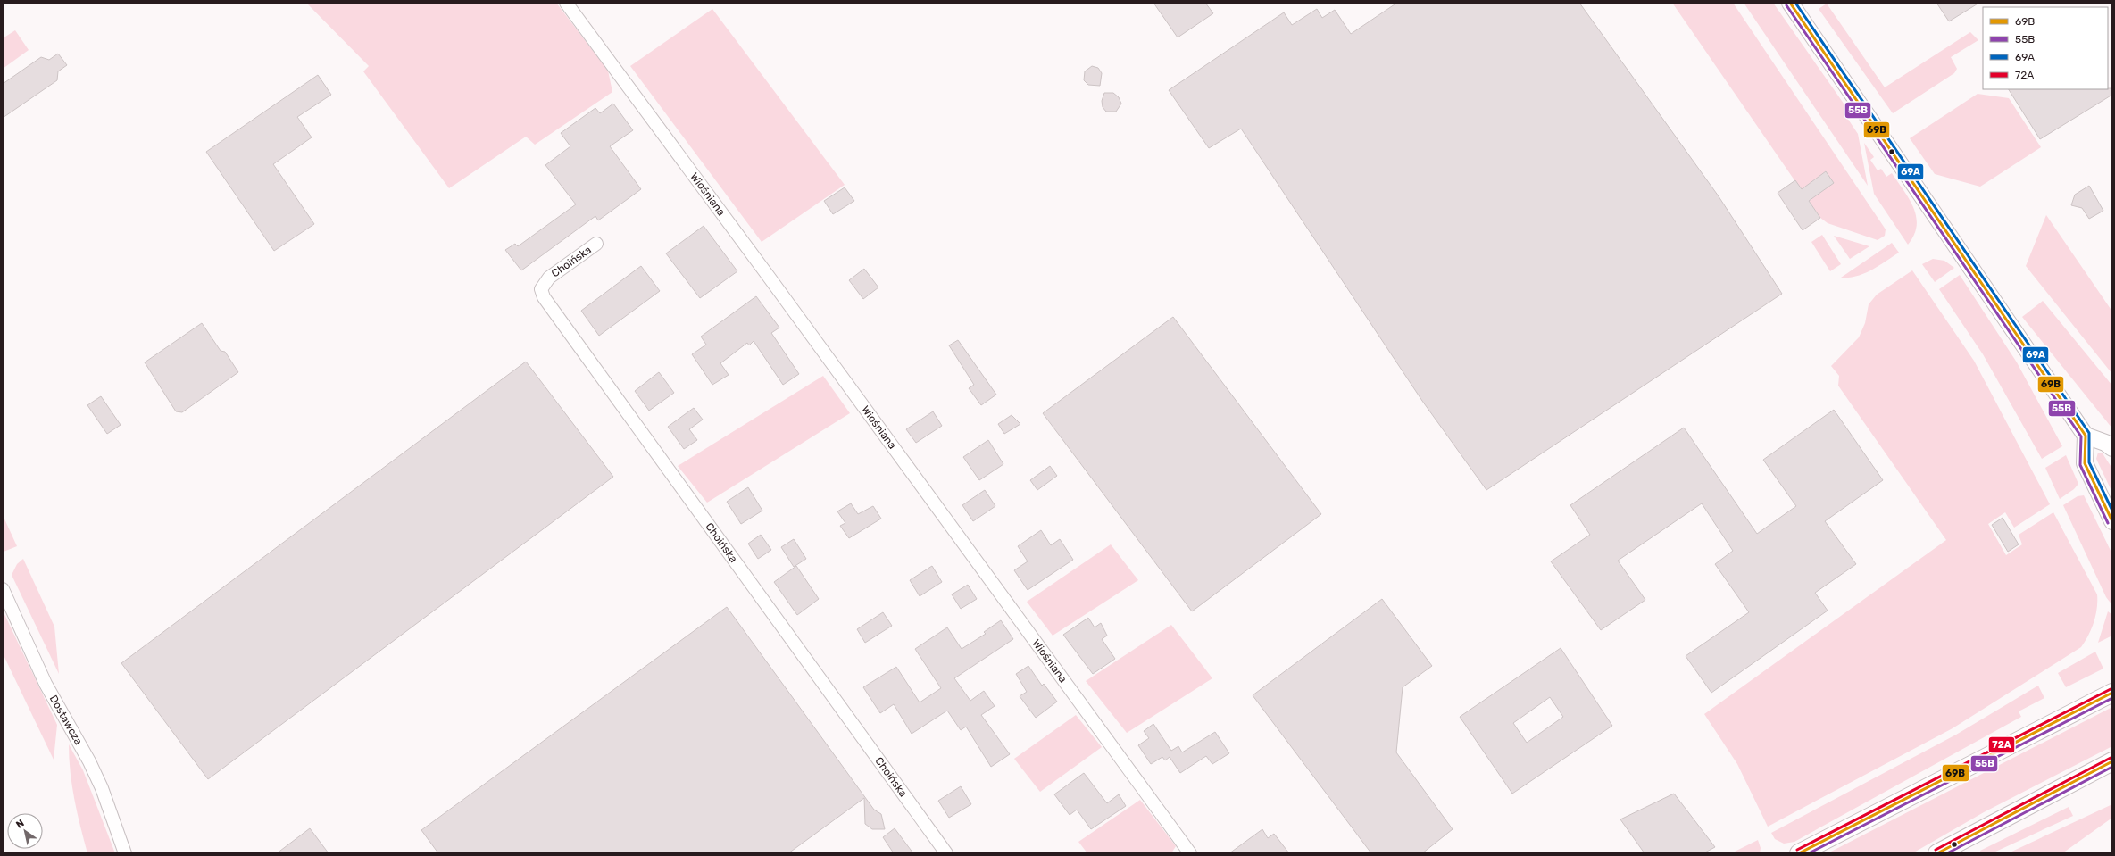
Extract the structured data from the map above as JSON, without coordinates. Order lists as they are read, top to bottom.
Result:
{
  "streets": {
    "street": ["Wiośniana", "Choińska", "Dostawcza"]
  },
  "lines": [
    "transit line 69B",
    "transit line 69A",
    "transit line 55B",
    "transit line 72A"
  ],
  "legend": [
    "69B",
    "55B",
    "69A",
    "72A"
  ],
  "north": "top left"
}
